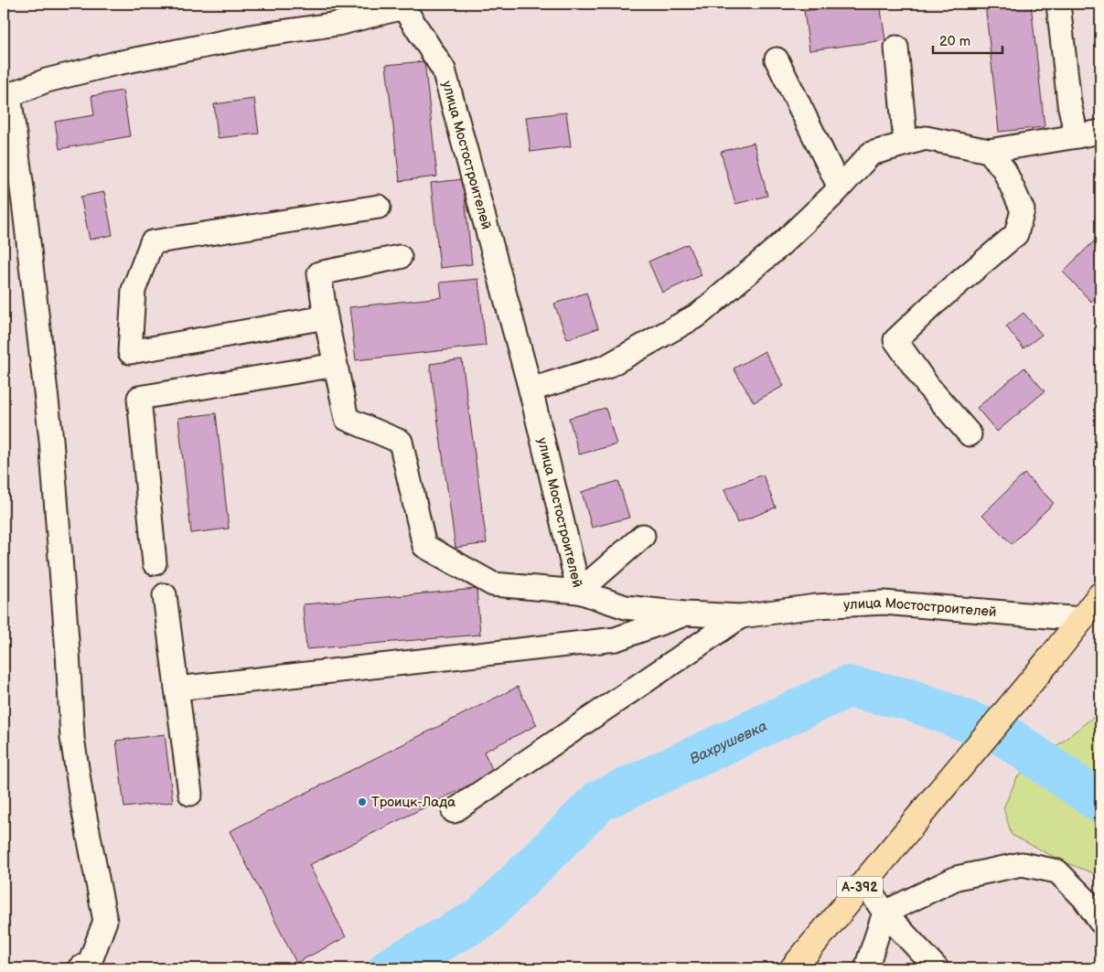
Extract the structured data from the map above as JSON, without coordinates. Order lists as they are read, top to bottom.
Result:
{
  "streets": {
    "highway": ["А-392"],
    "street": ["улица Мостостроителей"]
  },
  "crossings": [
    ["улица Мостостроителей", "А-392"]
  ],
  "water": ["Вахрушевка"],
  "places": ["Троицк-Лада"],
  "scale_bar": "20 m"
}
